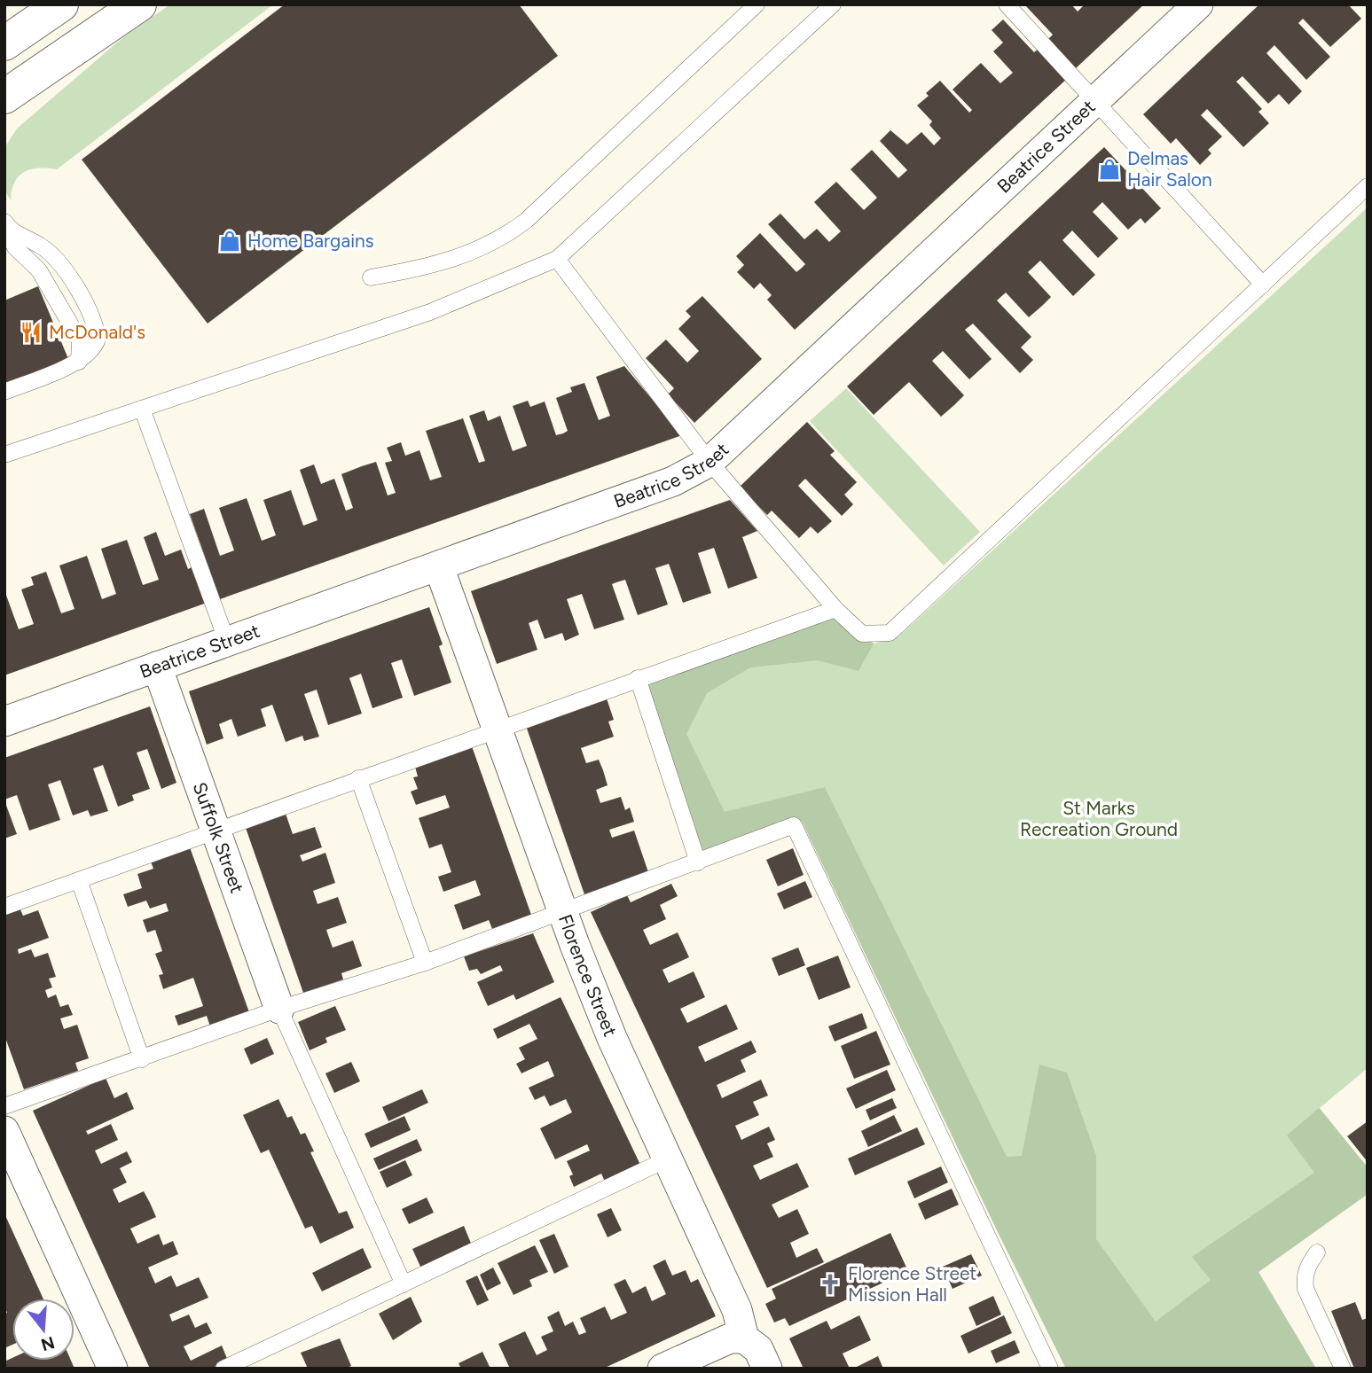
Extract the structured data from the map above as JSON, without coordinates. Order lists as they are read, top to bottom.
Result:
{
  "streets": {
    "street": ["Beatrice Street", "Suffolk Street", "Florence Street"]
  },
  "crossings": [
    ["Beatrice Street", "Suffolk Street"],
    ["Beatrice Street", "Florence Street"]
  ],
  "parks": ["St Marks Recreation Ground"],
  "places": {
    "shop": ["Delmas Hair Salon", "Home Bargains"],
    "restaurant": ["McDonald's"],
    "church": ["Florence Street Mission Hall"]
  },
  "north": "bottom"
}
